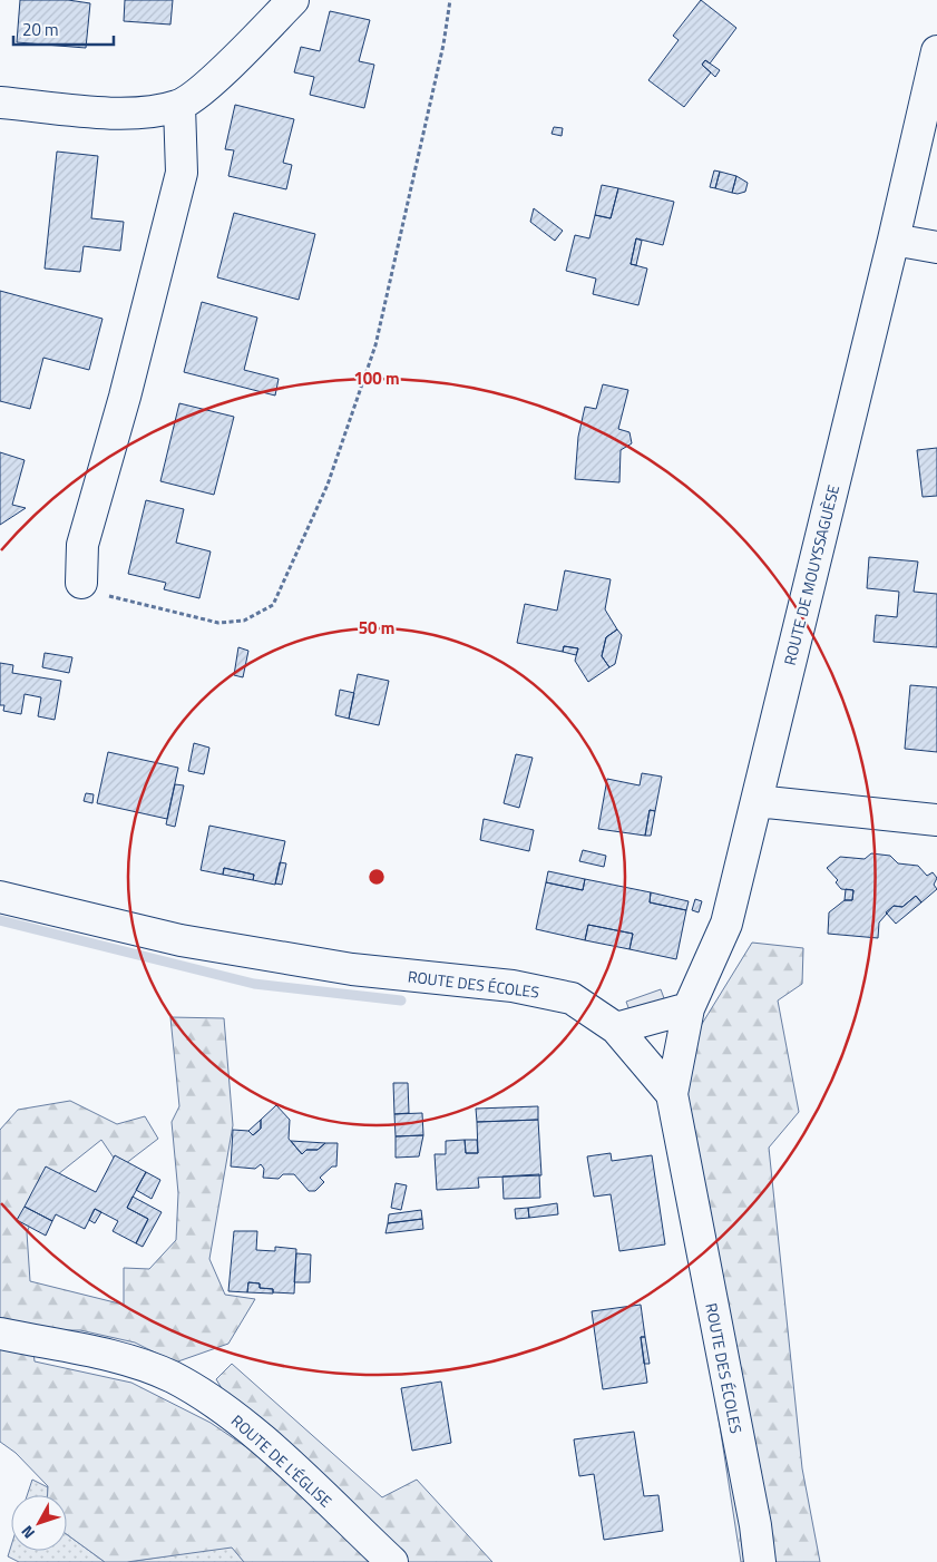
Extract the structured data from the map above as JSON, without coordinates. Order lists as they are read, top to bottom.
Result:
{
  "streets": {
    "street": ["ROUTE DE MOUYSSAGUÈSE", "ROUTE DES ÉCOLES", "ROUTE DE L'ÉGLISE"]
  },
  "crossings": [
    ["ROUTE DE MOUYSSAGUÈSE", "ROUTE DES ÉCOLES"]
  ],
  "scale_bar": "20 m",
  "north": "bottom left",
  "rings": ["100 m", "50 m"]
}
